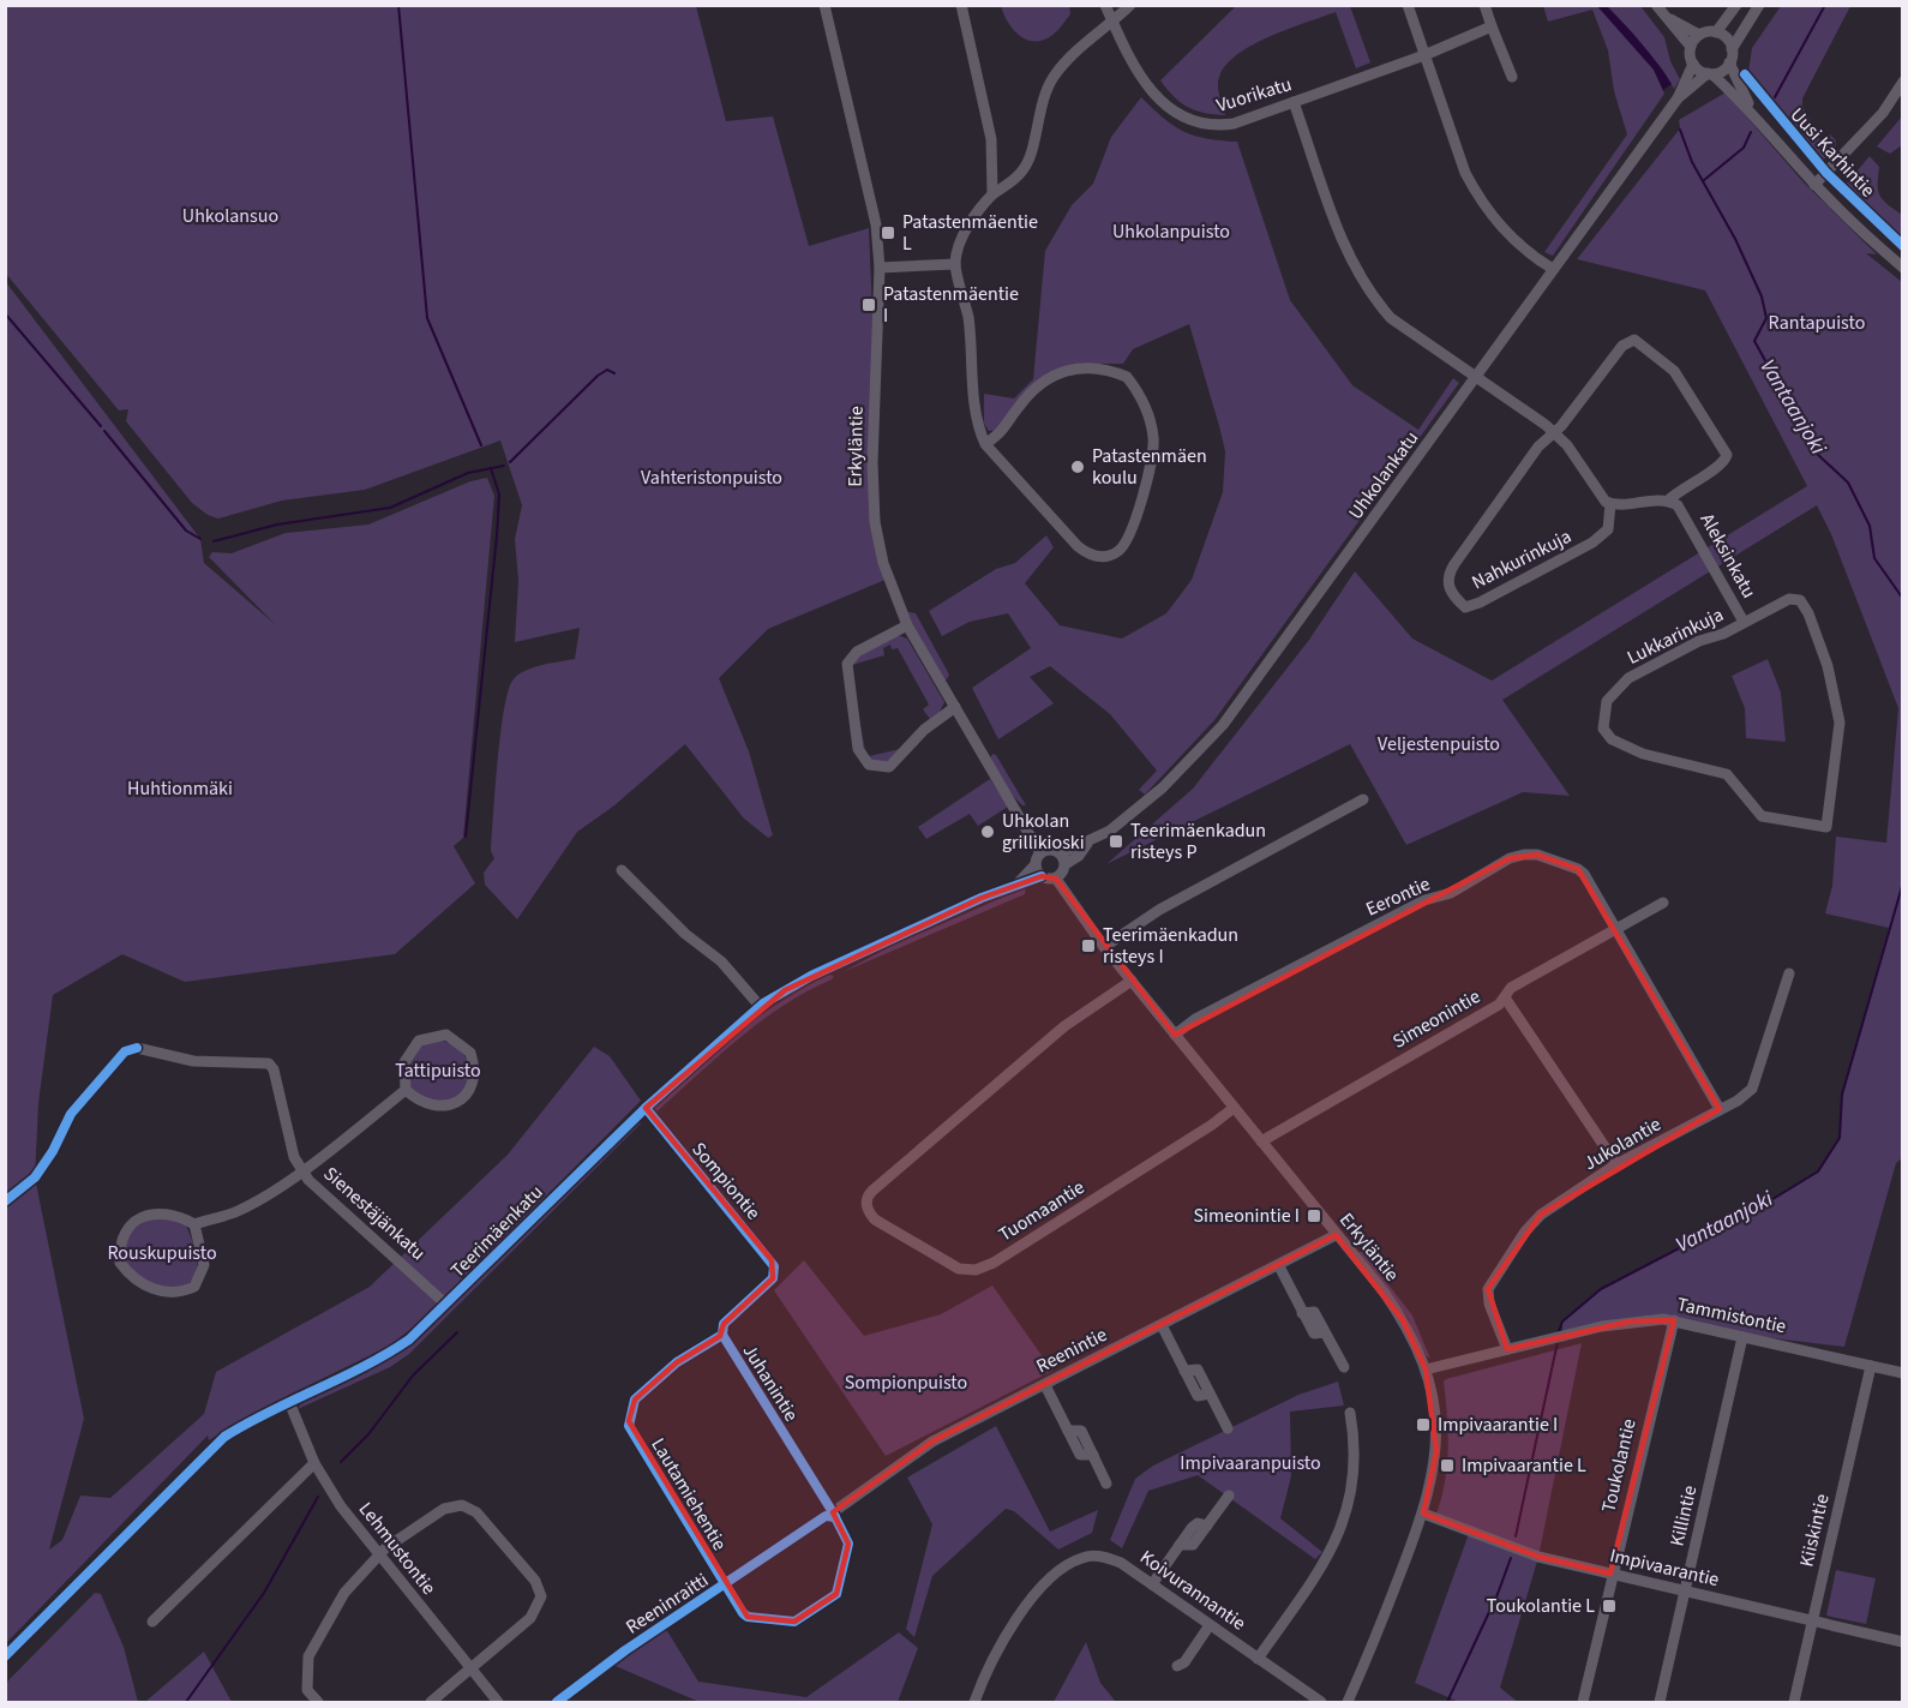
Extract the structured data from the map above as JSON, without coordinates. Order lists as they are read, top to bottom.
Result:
{
  "streets": {
    "street": [
      "Vuorikatu",
      "Uusi Karhintie",
      "Erkyläntie",
      "Uhkolankatu",
      "Aleksinkatu",
      "Nahkurinkuja",
      "Lukkarinkuja",
      "Eerontie",
      "Simeonintie",
      "Jukolantie",
      "Sompiontie",
      "Tuomaantie",
      "Sienestäjänkatu",
      "Teerimäenkatu",
      "Tammistontie",
      "Reenintie",
      "Juhanintie",
      "Toukolantie",
      "Lautamiehentie",
      "Killintie",
      "Kiiskintie",
      "Lehmustontie",
      "Impivaarantie",
      "Koivurannantie"
    ],
    "cycle path": ["Reeninraitti"]
  },
  "crossings": [
    ["Uusi Karhintie", "Uhkolankatu"],
    ["Erkyläntie", "Uhkolankatu"],
    ["Erkyläntie", "Eerontie"],
    ["Erkyläntie", "Simeonintie"],
    ["Erkyläntie", "Tuomaantie"],
    ["Erkyläntie", "Teerimäenkatu"],
    ["Erkyläntie", "Tammistontie"],
    ["Erkyläntie", "Reenintie"],
    ["Erkyläntie", "Impivaarantie"],
    ["Uhkolankatu", "Teerimäenkatu"],
    ["Aleksinkatu", "Lukkarinkuja"],
    ["Eerontie", "Simeonintie"],
    ["Eerontie", "Jukolantie"],
    ["Jukolantie", "Tammistontie"],
    ["Sompiontie", "Teerimäenkatu"],
    ["Sompiontie", "Juhanintie"],
    ["Sienestäjänkatu", "Teerimäenkatu"],
    ["Teerimäenkatu", "Lehmustontie"],
    ["Tammistontie", "Toukolantie"],
    ["Tammistontie", "Killintie"],
    ["Tammistontie", "Kiiskintie"],
    ["Reenintie", "Juhanintie"],
    ["Juhanintie", "Lautamiehentie"],
    ["Toukolantie", "Impivaarantie"],
    ["Killintie", "Impivaarantie"],
    ["Kiiskintie", "Impivaarantie"]
  ],
  "water": ["Vantaanjoki"],
  "parks": [
    "Uhkolansuo",
    "Uhkolanpuisto",
    "Rantapuisto",
    "Vahteristonpuisto",
    "Veljestenpuisto",
    "Huhtionmäki",
    "Tattipuisto",
    "Rouskupuisto",
    "Sompionpuisto",
    "Impivaaranpuisto"
  ],
  "places": {
    "transit": [
      "Patastenmäentie L",
      "Patastenmäentie I",
      "Teerimäenkadun risteys P",
      "Teerimäenkadun risteys I",
      "Simeonintie I",
      "Impivaarantie I",
      "Impivaarantie L",
      "Toukolantie L"
    ],
    "other": ["Patastenmäen koulu", "Uhkolan grillikioski"]
  }
}
